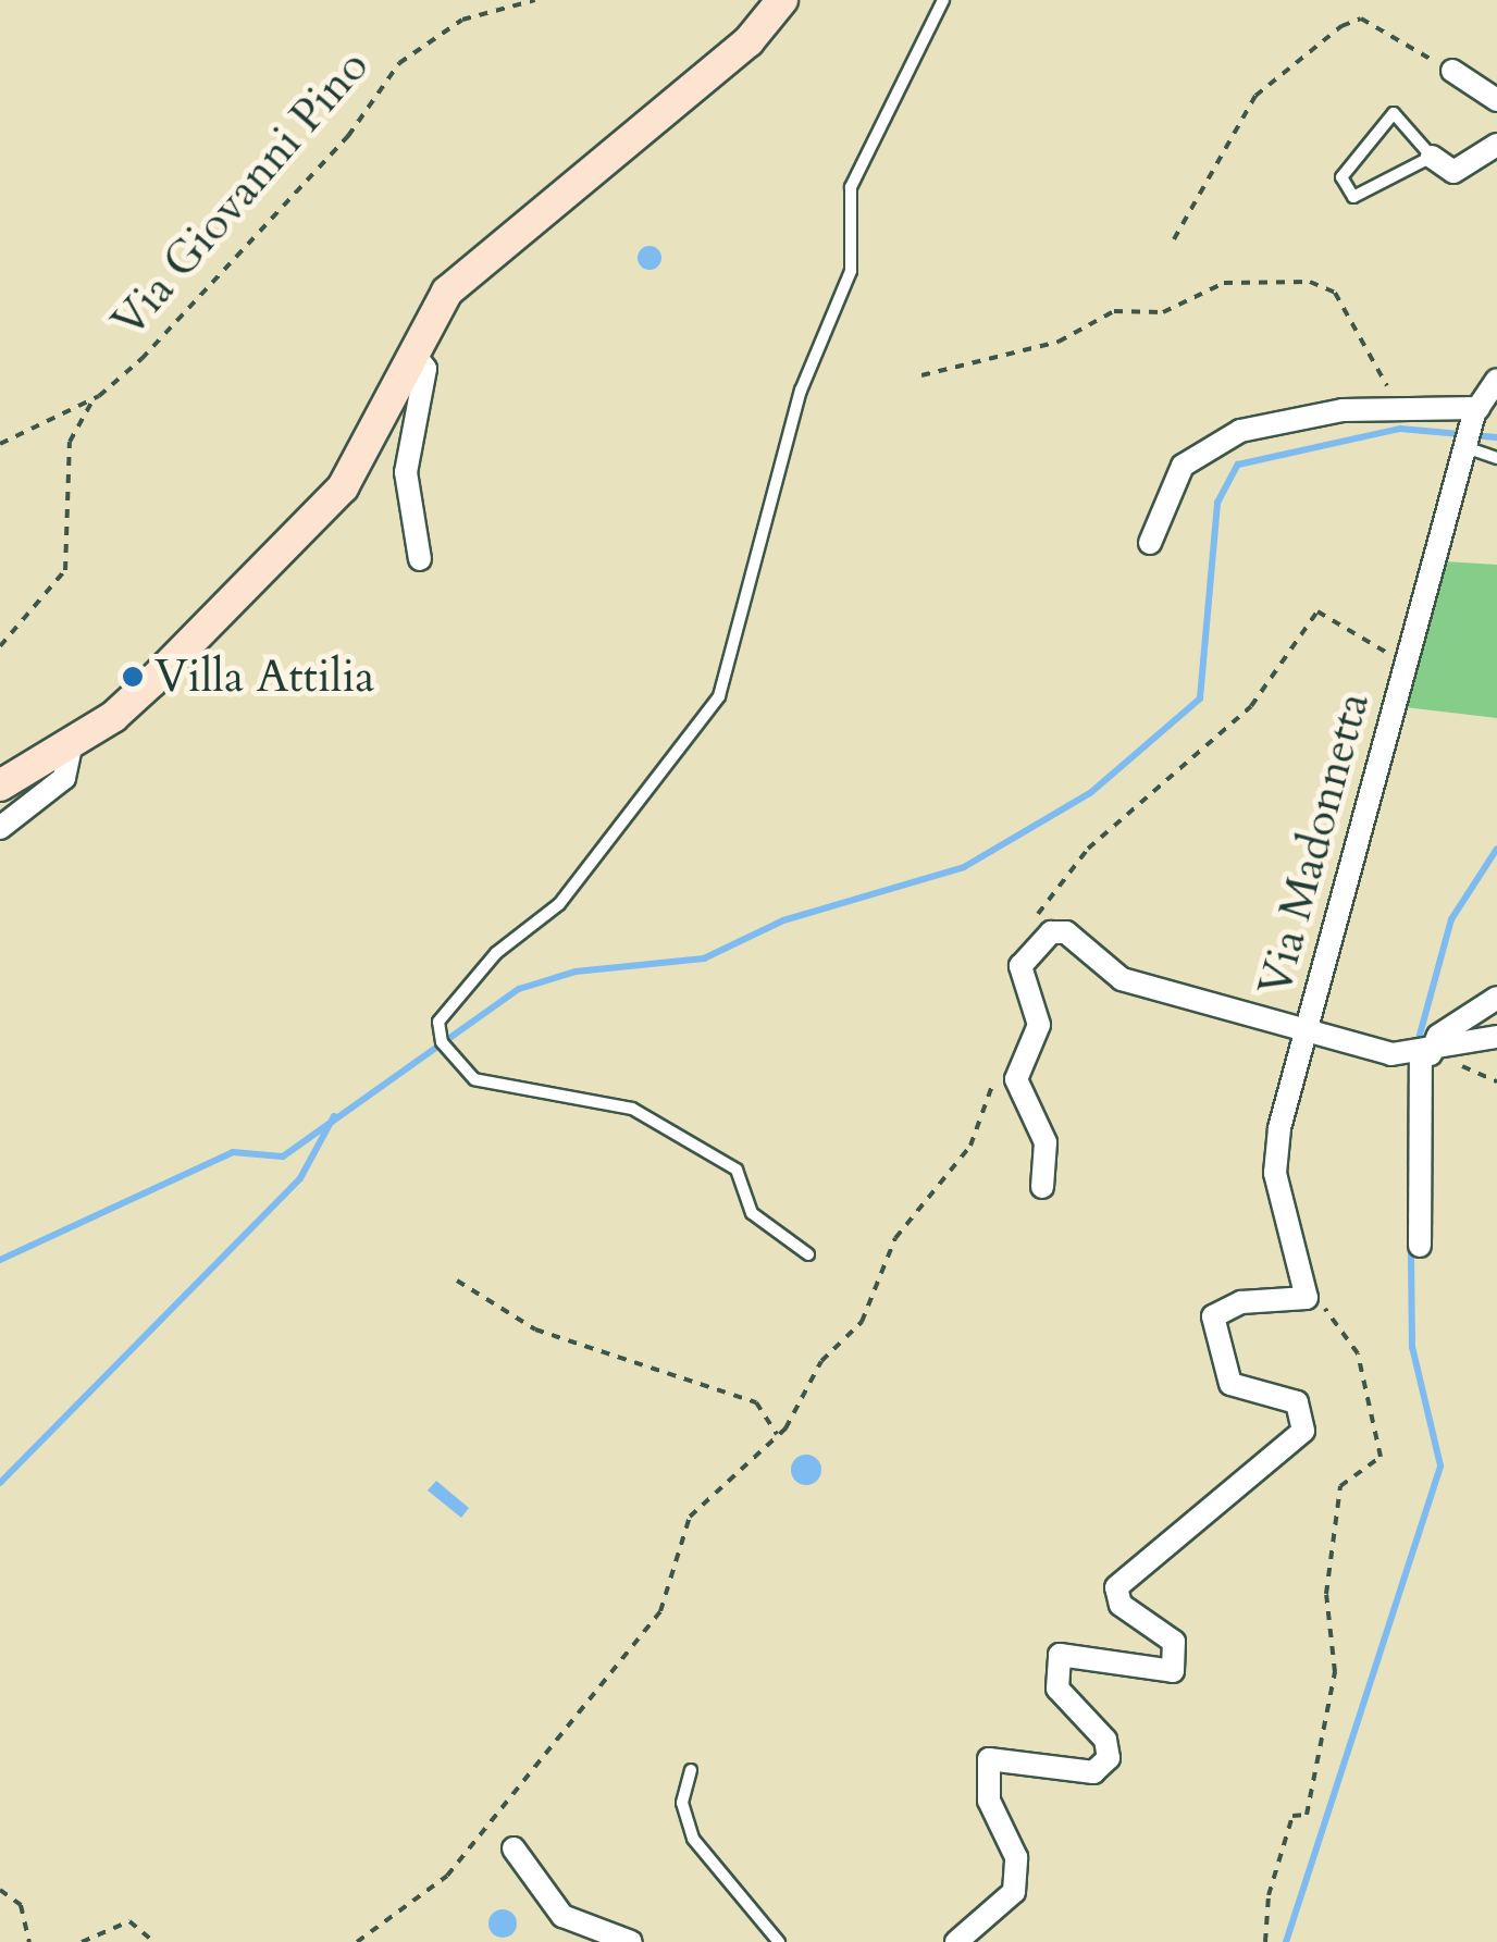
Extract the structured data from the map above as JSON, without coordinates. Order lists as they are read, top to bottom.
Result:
{
  "streets": {
    "street": ["Via Madonnetta"],
    "path": ["Via Giovanni Pino"]
  },
  "places": ["Villa Attilia"]
}
